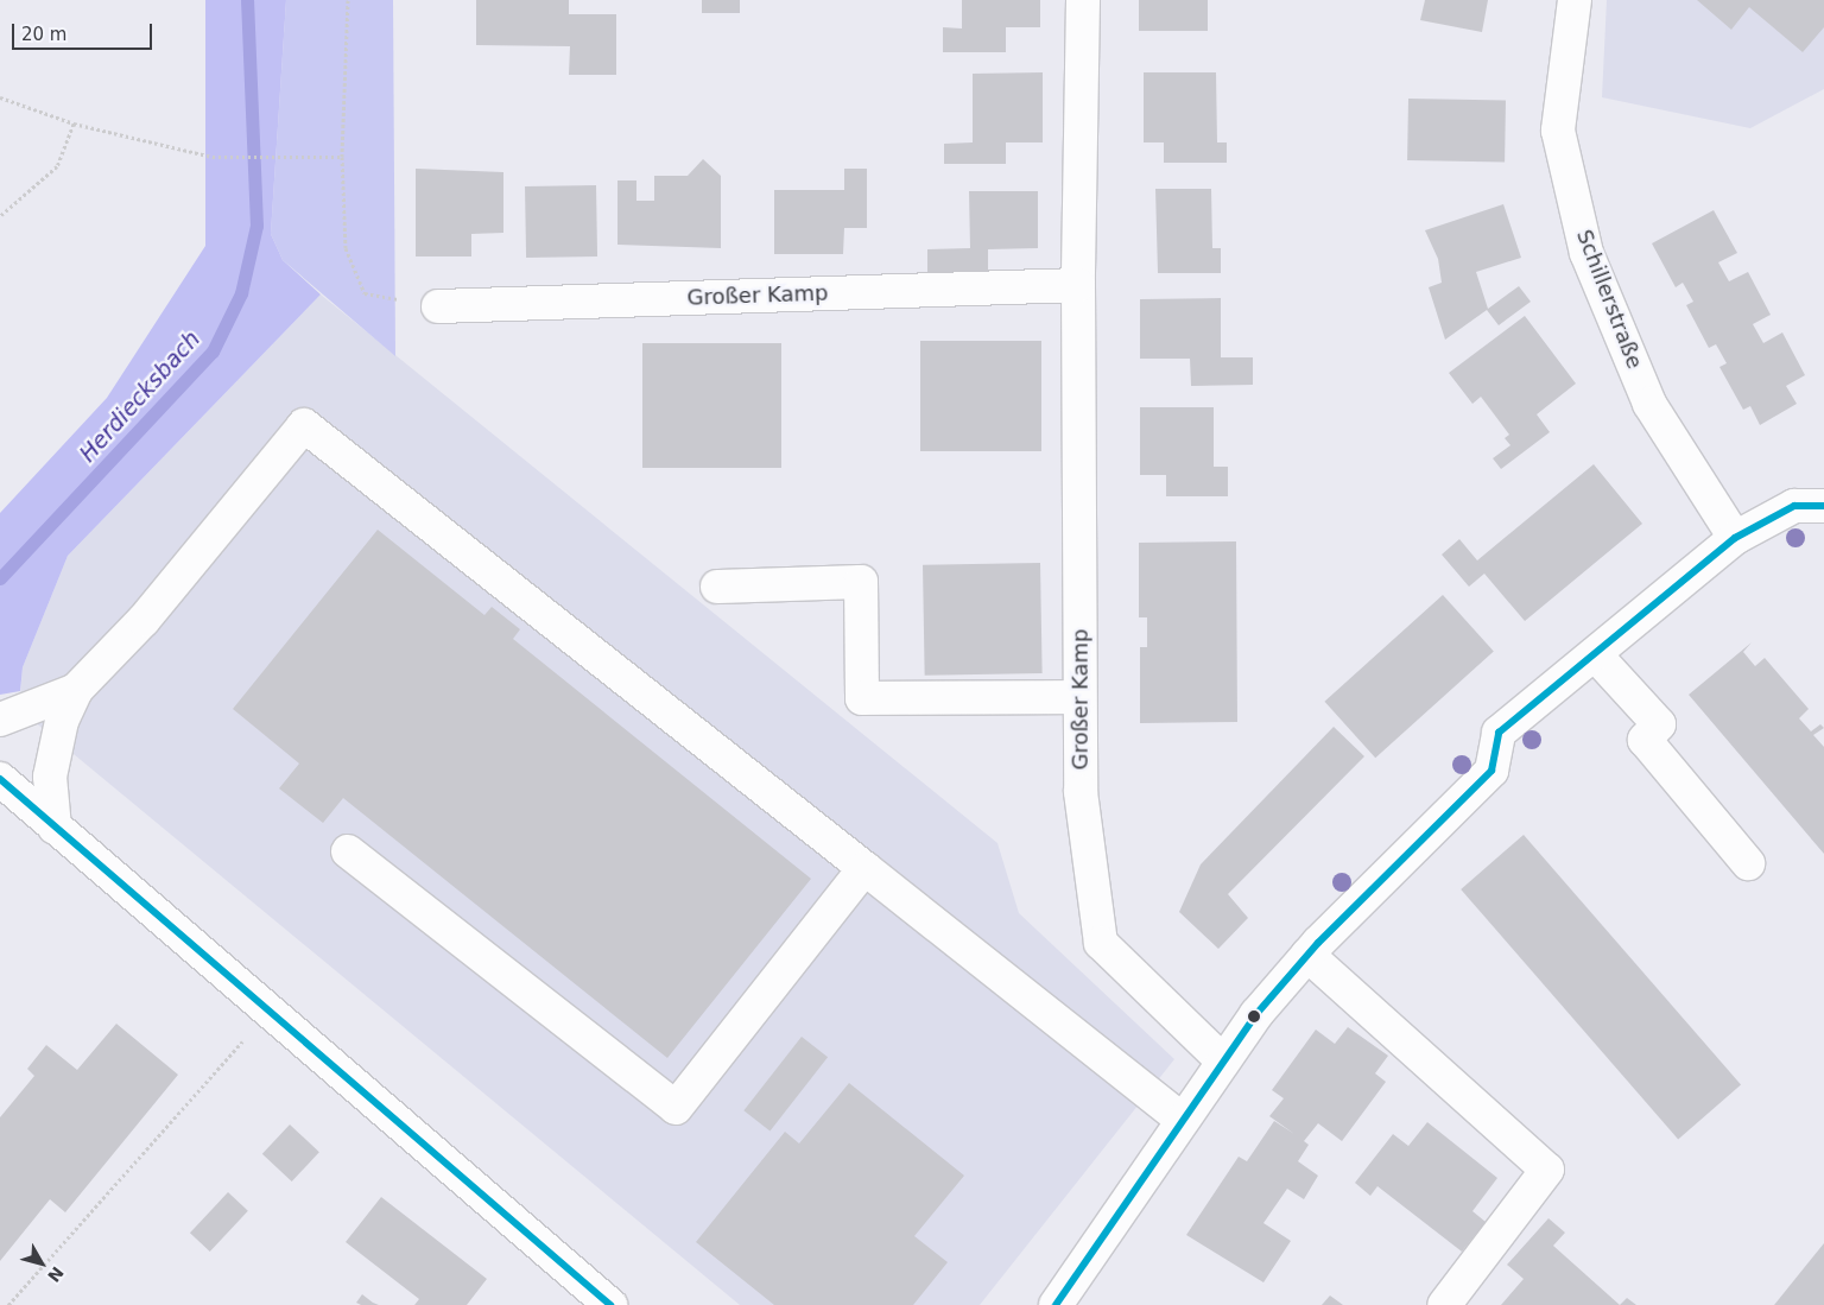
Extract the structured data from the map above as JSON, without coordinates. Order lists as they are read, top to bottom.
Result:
{
  "streets": {
    "street": ["Großer Kamp", "Schillerstraße"]
  },
  "water": ["Herdiecksbach"],
  "scale_bar": "20 m",
  "north": "bottom right"
}
